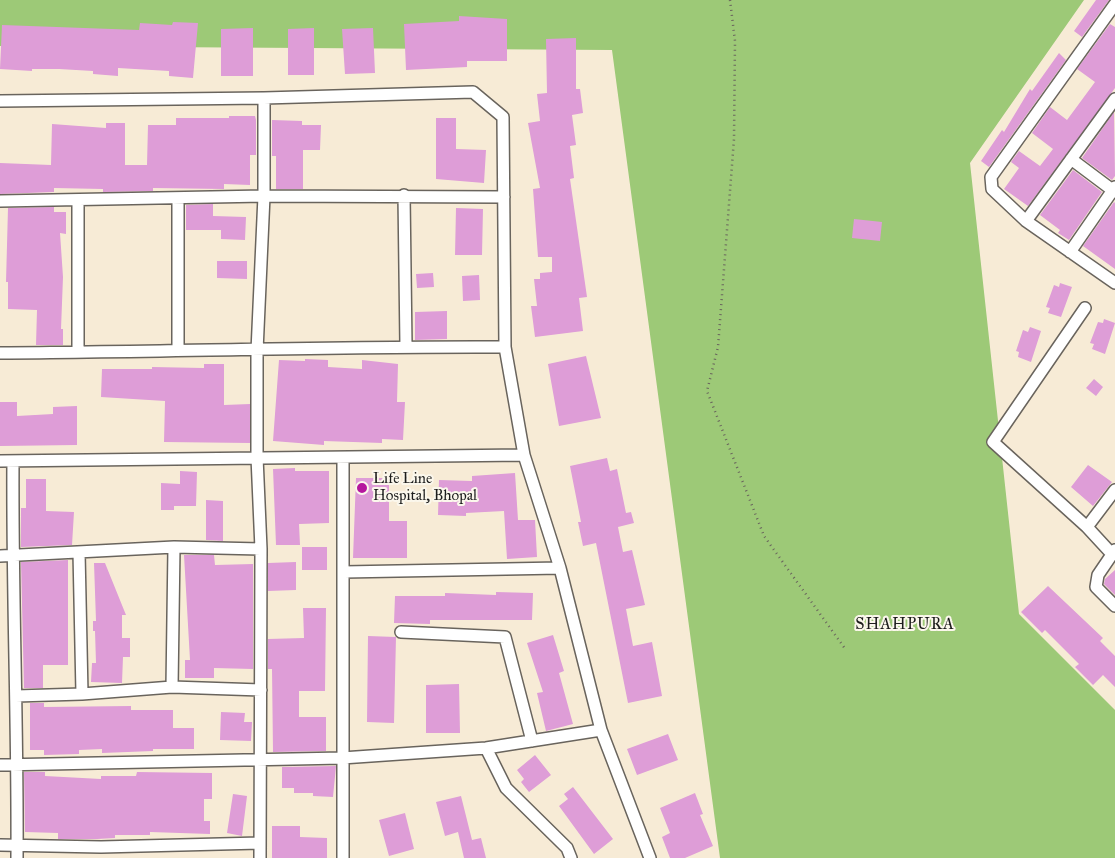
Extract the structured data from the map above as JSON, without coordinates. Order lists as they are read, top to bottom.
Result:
{
  "districts": ["SHAHPURA"],
  "places": ["Life Line Hospital, Bhopal"]
}
